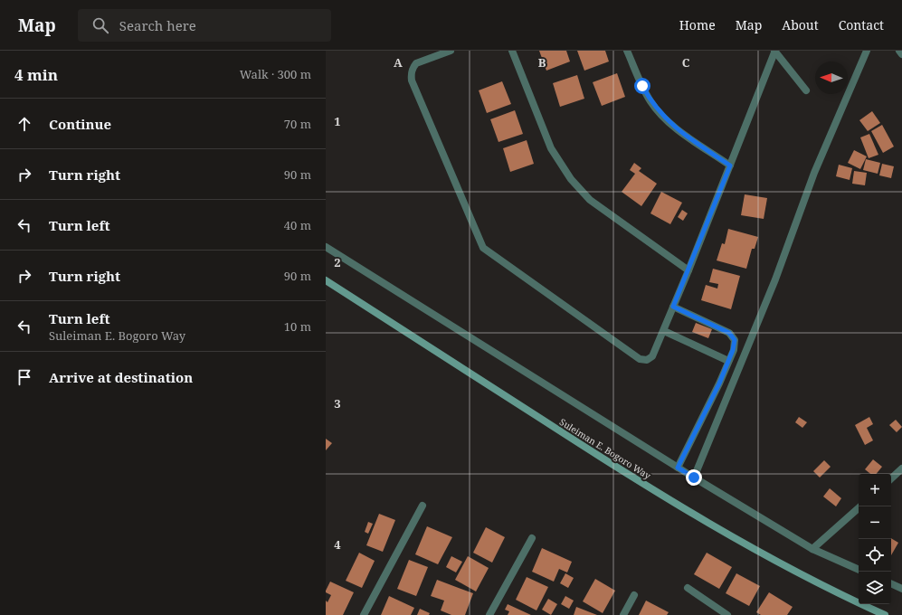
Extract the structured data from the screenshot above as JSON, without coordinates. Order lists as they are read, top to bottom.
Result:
{
  "streets": {
    "main road": ["Suleiman E. Bogoro Way"]
  },
  "north": "left",
  "page": {
    "header": "Map",
    "search": "Search here",
    "nav": [
      "Home",
      "Map",
      "About",
      "Contact"
    ],
    "heading": ["4 min", "Walk · 300 m"],
    "list": [
      ["Continue", "70 m"],
      ["Turn right", "90 m"],
      ["Turn left", "40 m"],
      ["Turn right", "90 m"],
      ["Turn left", "Suleiman E. Bogoro Way", "10 m"],
      "Arrive at destination"
    ],
    "map_buttons": ["+", "−"]
  },
  "grid": {
    "columns": ["A", "B", "C"],
    "rows": [
      "1",
      "2",
      "3",
      "4"
    ]
  }
}
